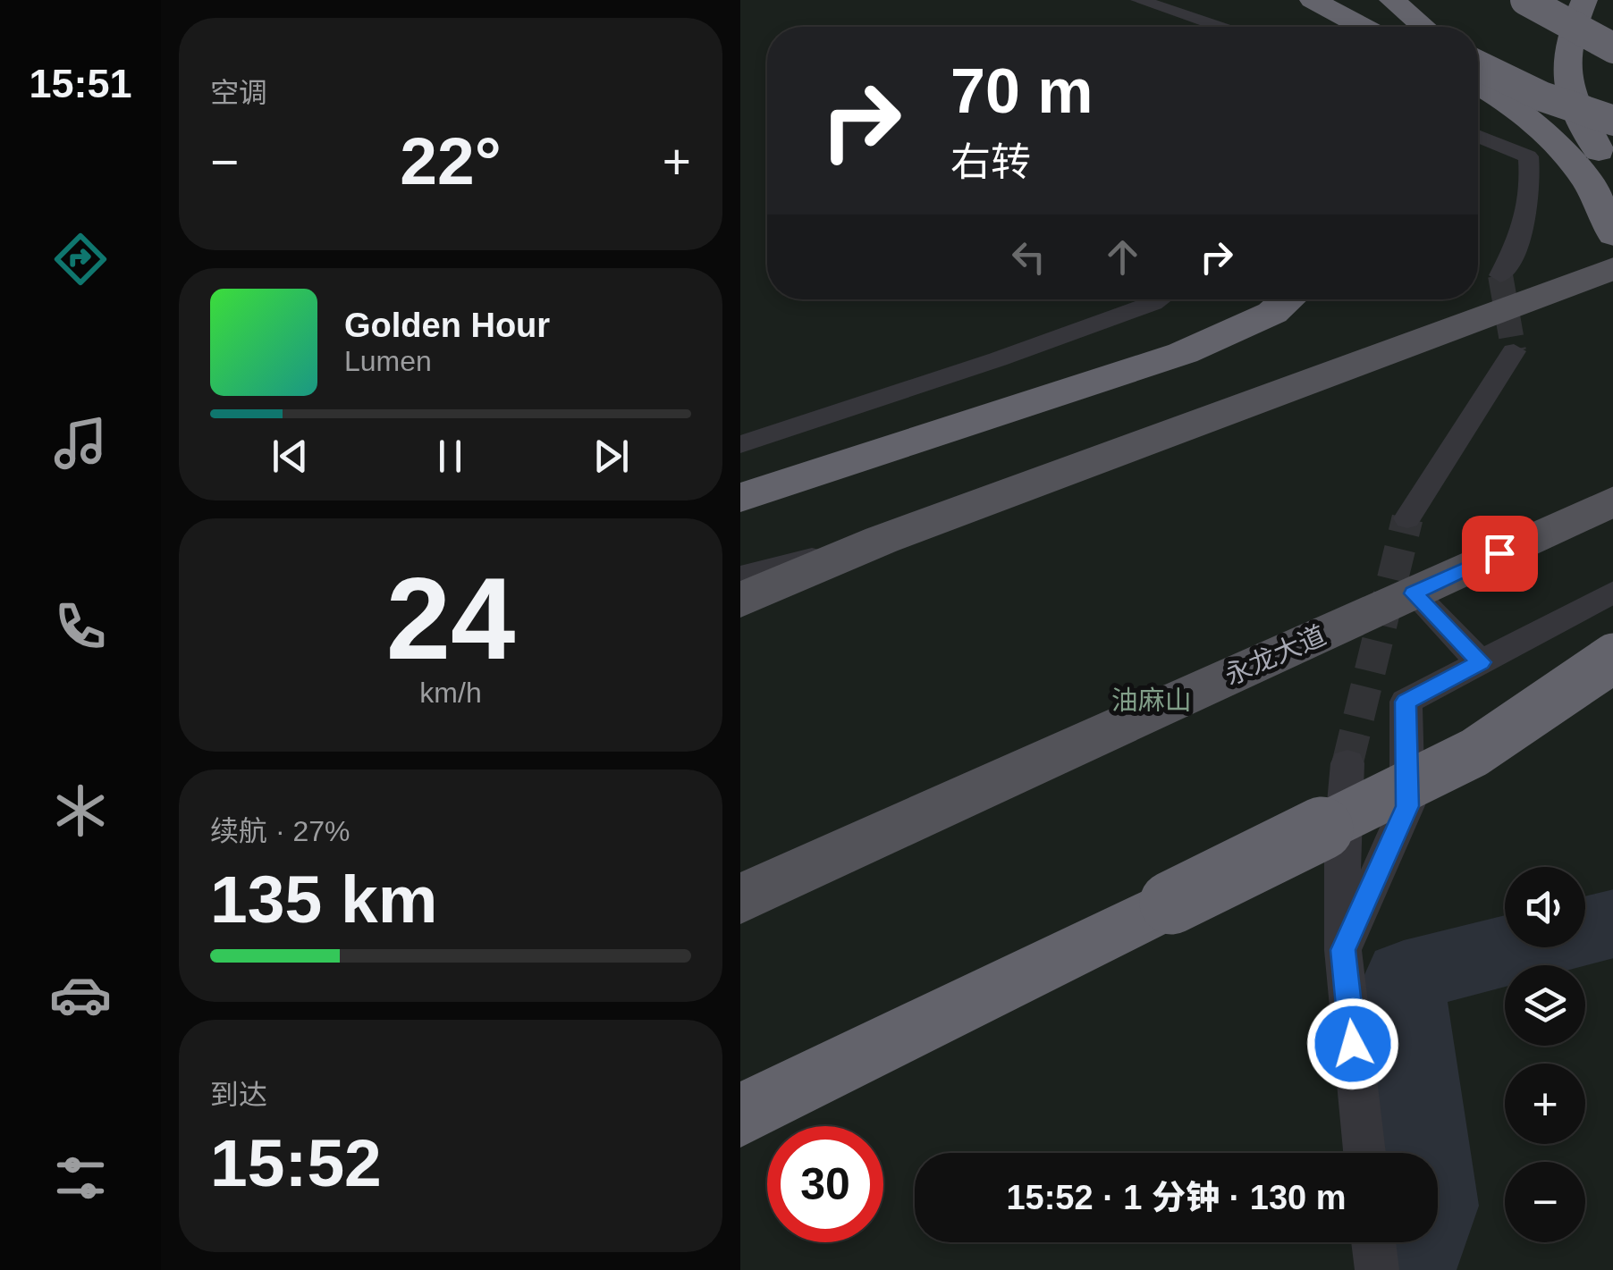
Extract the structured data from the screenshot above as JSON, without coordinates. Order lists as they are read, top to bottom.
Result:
{
  "streets": {
    "main road": ["永龙大道"]
  },
  "parks": ["油麻山"],
  "page": {
    "tabs": "15:51",
    "tile": [
      "空调",
      ["24", "km/h"],
      ["续航 · 27%", "135 km"],
      ["到达", "15:52"]
    ],
    "turn": ["70 m", "右转"],
    "heat": ["−", "22°", "+"],
    "song": ["Golden Hour", "Lumen"],
    "map_buttons": ["+", "−"],
    "limit": "30",
    "trip": "15:52 · 1 分钟 · 130 m"
  }
}
